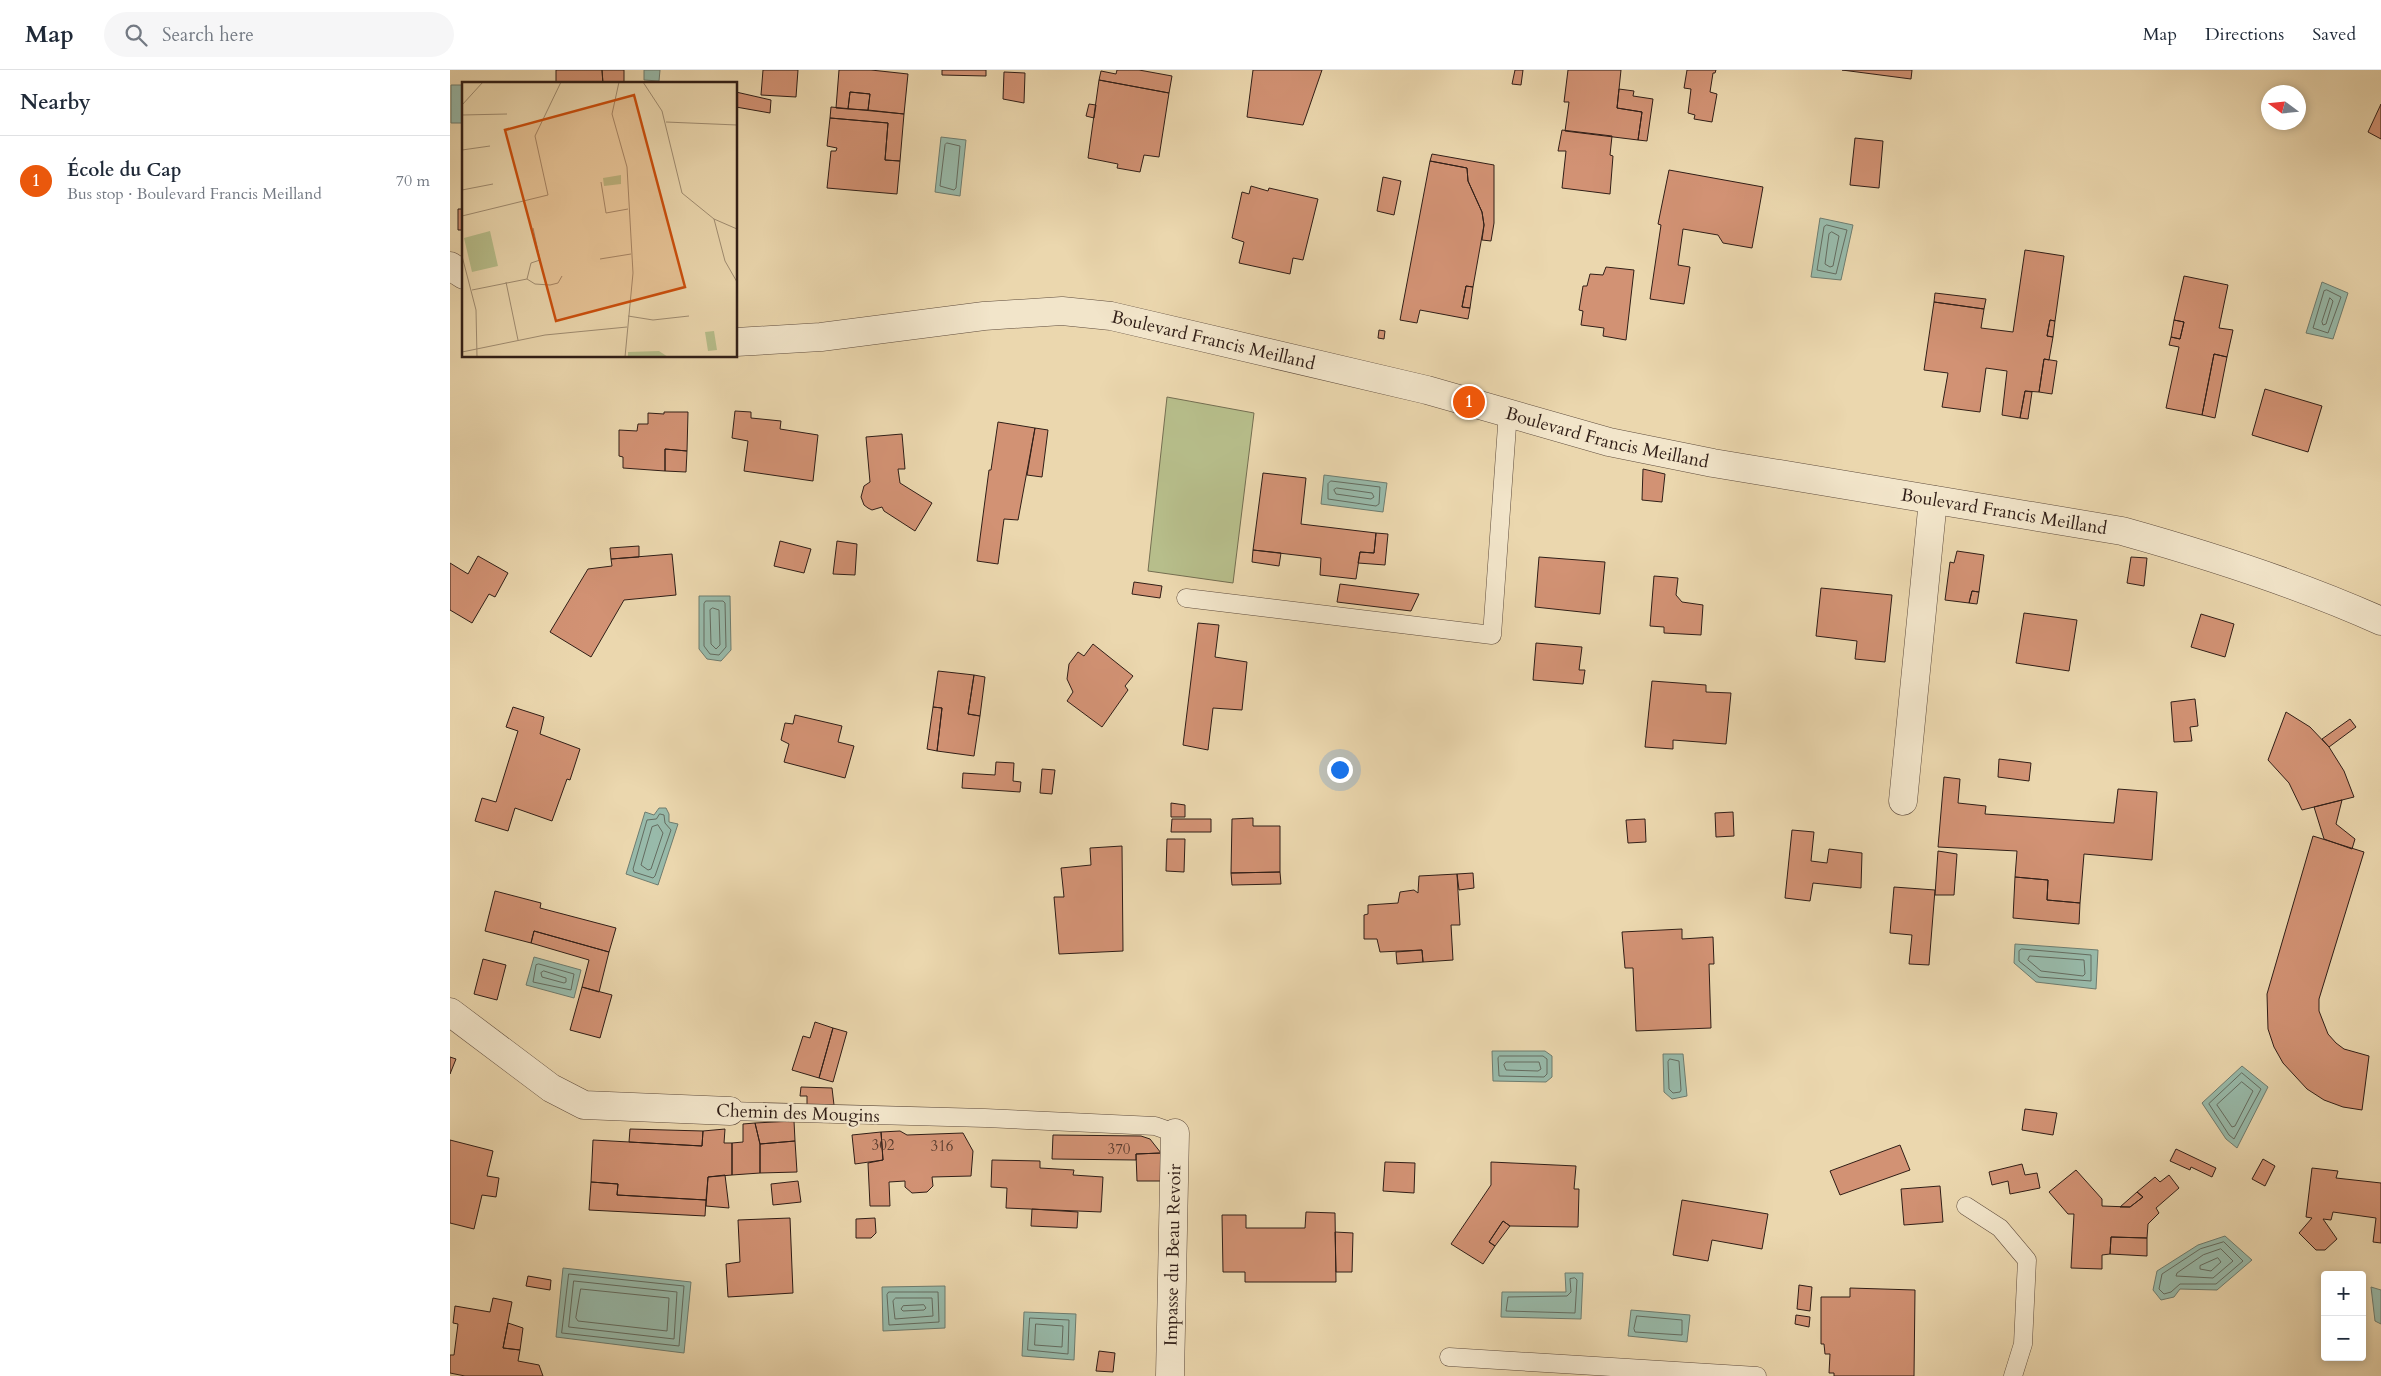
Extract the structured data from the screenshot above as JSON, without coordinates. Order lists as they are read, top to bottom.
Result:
{
  "streets": {
    "street": ["Boulevard Francis Meilland", "Chemin des Mougins", "Impasse du Beau Revoir"]
  },
  "crossings": [
    ["Chemin des Mougins", "Impasse du Beau Revoir"]
  ],
  "house_numbers": ["302", "316", "370"],
  "north": "left",
  "page": {
    "header": "Map",
    "search": "Search here",
    "nav": ["Map", "Directions", "Saved"],
    "heading": "Nearby",
    "list": [
      {
        "mark": "1",
        "name": "École du Cap",
        "note": "Bus stop · Boulevard Francis Meilland",
        "value": "70 m"
      }
    ],
    "pins": "1",
    "map_buttons": ["+", "−"]
  }
}
